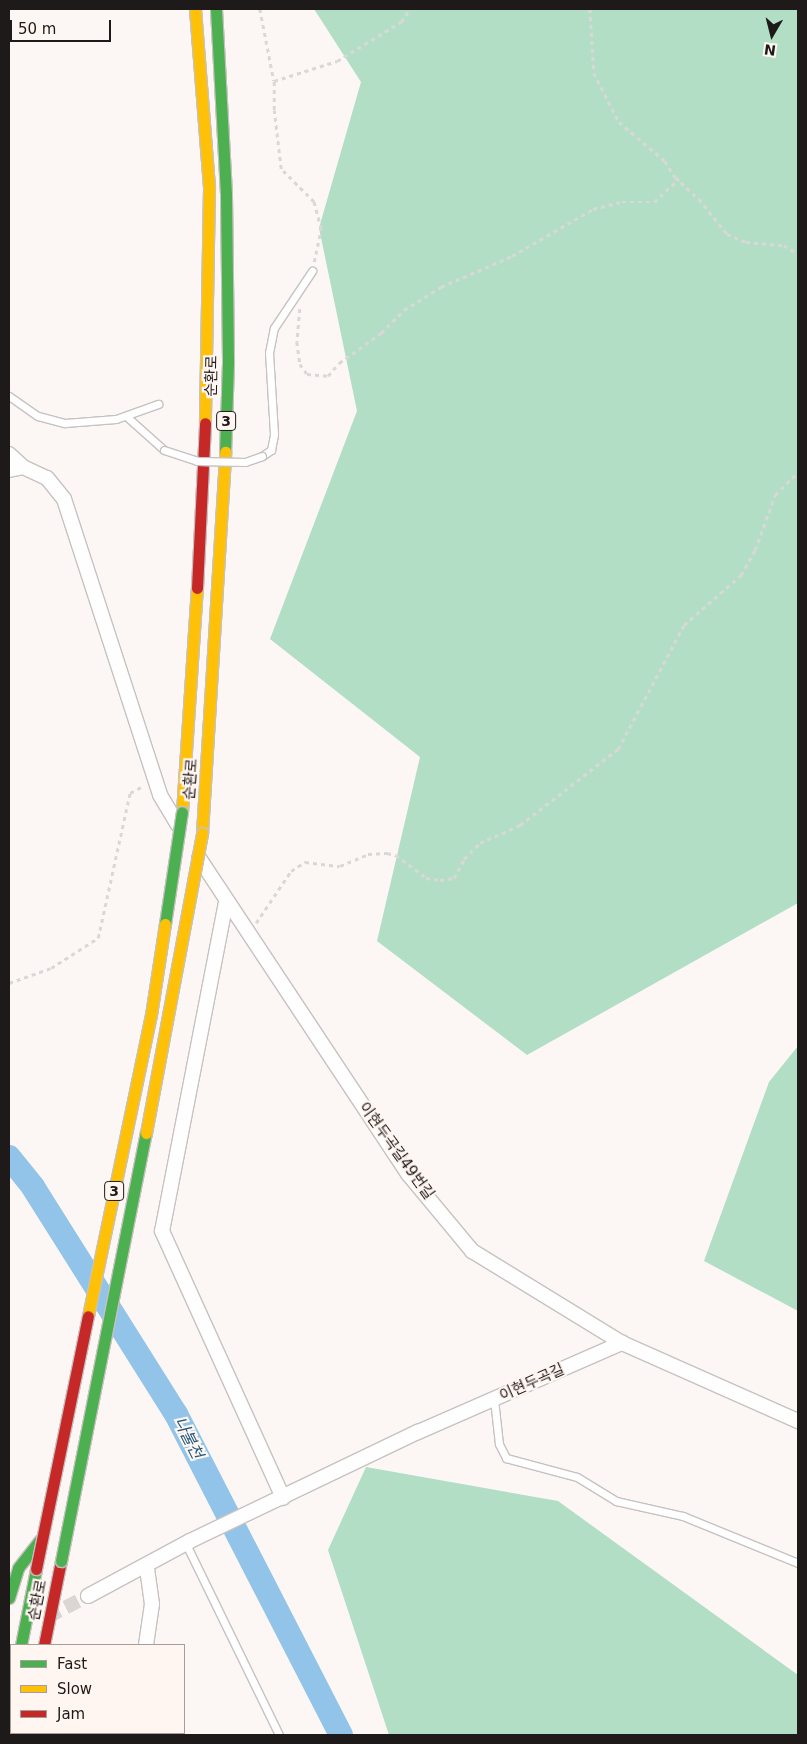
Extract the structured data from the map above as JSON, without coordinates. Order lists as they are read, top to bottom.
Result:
{
  "streets": {
    "highway": ["순환로", "3"],
    "street": ["이현두곡길49번길", "이현두곡길"]
  },
  "crossings": [
    ["이현두곡길49번길", "이현두곡길"]
  ],
  "water": ["나불천"],
  "legend": ["Fast", "Slow", "Jam"],
  "scale_bar": "50 m",
  "north": "bottom"
}
